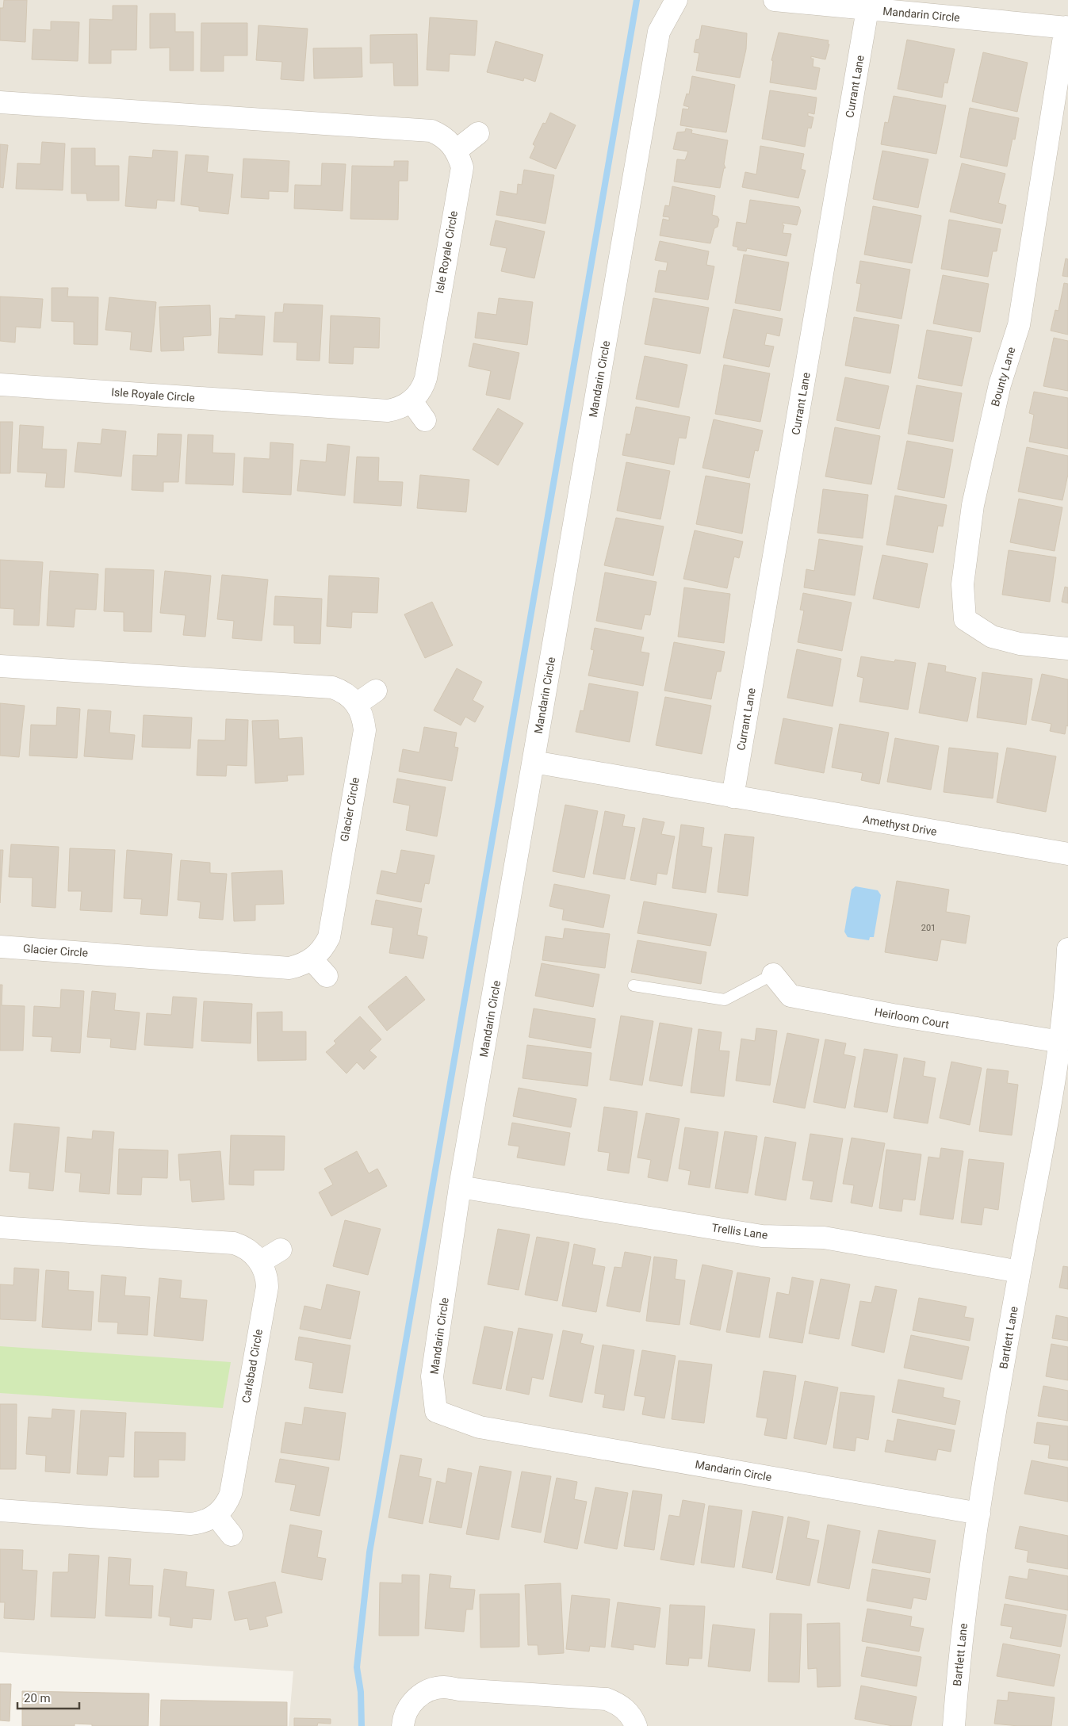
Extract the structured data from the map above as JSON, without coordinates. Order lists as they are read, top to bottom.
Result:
{
  "streets": {
    "street": [
      "Mandarin Circle",
      "Currant Lane",
      "Isle Royale Circle",
      "Bounty Lane",
      "Glacier Circle",
      "Amethyst Drive",
      "Heirloom Court",
      "Trellis Lane",
      "Bartlett Lane",
      "Carlsbad Circle"
    ]
  },
  "crossings": [
    ["Mandarin Circle", "Currant Lane"],
    ["Mandarin Circle", "Bounty Lane"],
    ["Mandarin Circle", "Trellis Lane"],
    ["Mandarin Circle", "Bartlett Lane"],
    ["Currant Lane", "Amethyst Drive"],
    ["Heirloom Court", "Bartlett Lane"],
    ["Trellis Lane", "Bartlett Lane"]
  ],
  "house_numbers": ["201"],
  "scale_bar": "20 m"
}
